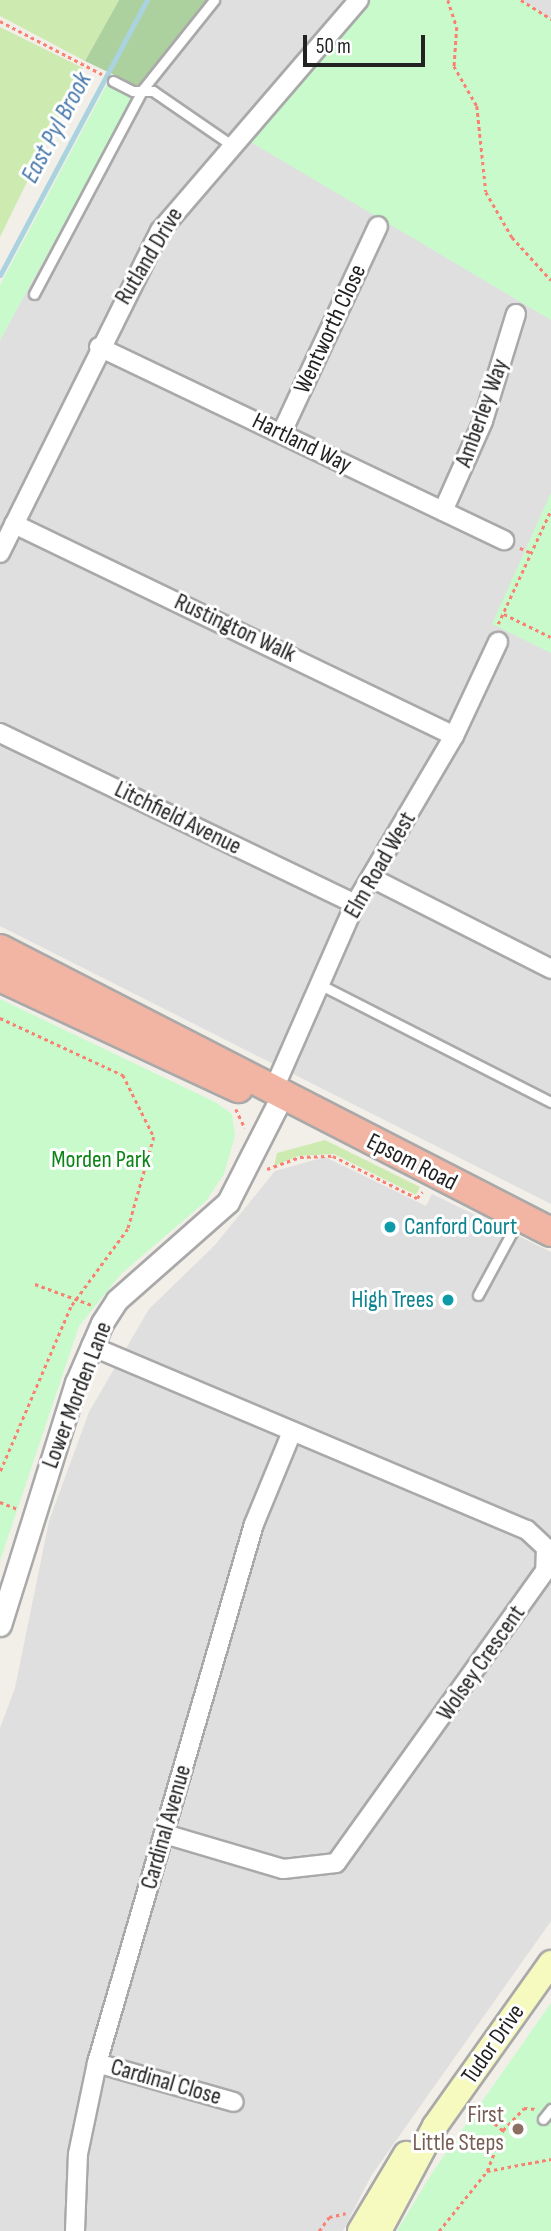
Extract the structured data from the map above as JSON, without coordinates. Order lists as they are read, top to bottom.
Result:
{
  "streets": {
    "highway": ["Epsom Road"],
    "main road": ["Tudor Drive"],
    "street": [
      "Rutland Drive",
      "Wentworth Close",
      "Amberley Way",
      "Hartland Way",
      "Rustington Walk",
      "Litchfield Avenue",
      "Elm Road West",
      "Lower Morden Lane",
      "Wolsey Crescent",
      "Cardinal Avenue",
      "Cardinal Close"
    ]
  },
  "crossings": [
    ["Rutland Drive", "Hartland Way"],
    ["Rutland Drive", "Rustington Walk"],
    ["Wentworth Close", "Hartland Way"],
    ["Amberley Way", "Hartland Way"],
    ["Rustington Walk", "Elm Road West"],
    ["Litchfield Avenue", "Elm Road West"],
    ["Elm Road West", "Epsom Road"],
    ["Elm Road West", "Lower Morden Lane"],
    ["Epsom Road", "Lower Morden Lane"],
    ["Lower Morden Lane", "Wolsey Crescent"],
    ["Wolsey Crescent", "Cardinal Avenue"],
    ["Cardinal Avenue", "Cardinal Close"]
  ],
  "water": ["East Pyl Brook"],
  "parks": ["Morden Park"],
  "places": ["Canford Court", "High Trees", "First Little Steps"],
  "scale_bar": "50 m"
}
